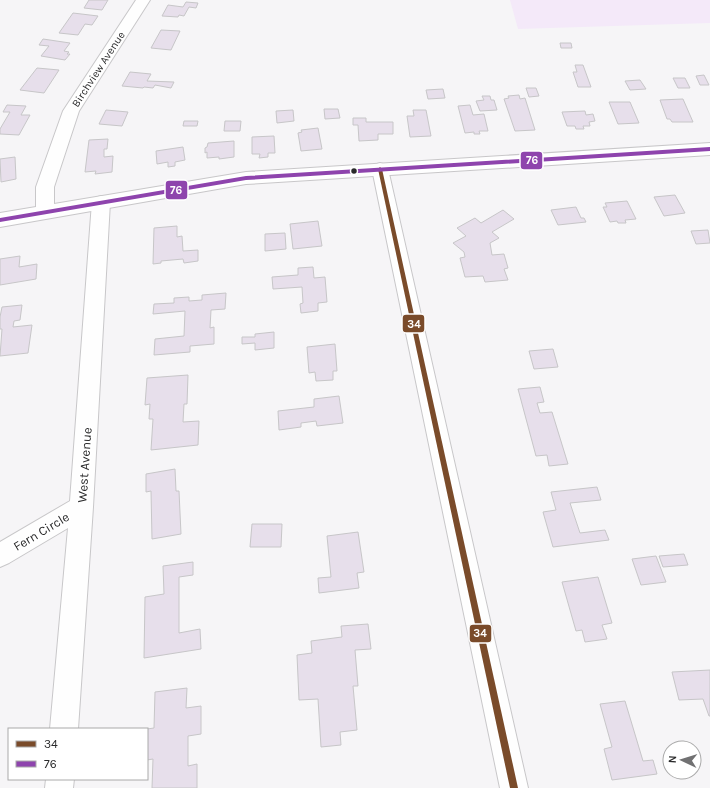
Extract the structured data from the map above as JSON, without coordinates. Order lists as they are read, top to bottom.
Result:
{
  "streets": {
    "street": ["Birchview Avenue", "West Avenue", "Fern Circle"]
  },
  "crossings": [
    ["West Avenue", "Fern Circle"]
  ],
  "lines": ["transit line 76", "transit line 34"],
  "legend": ["34", "76"],
  "north": "left"
}
